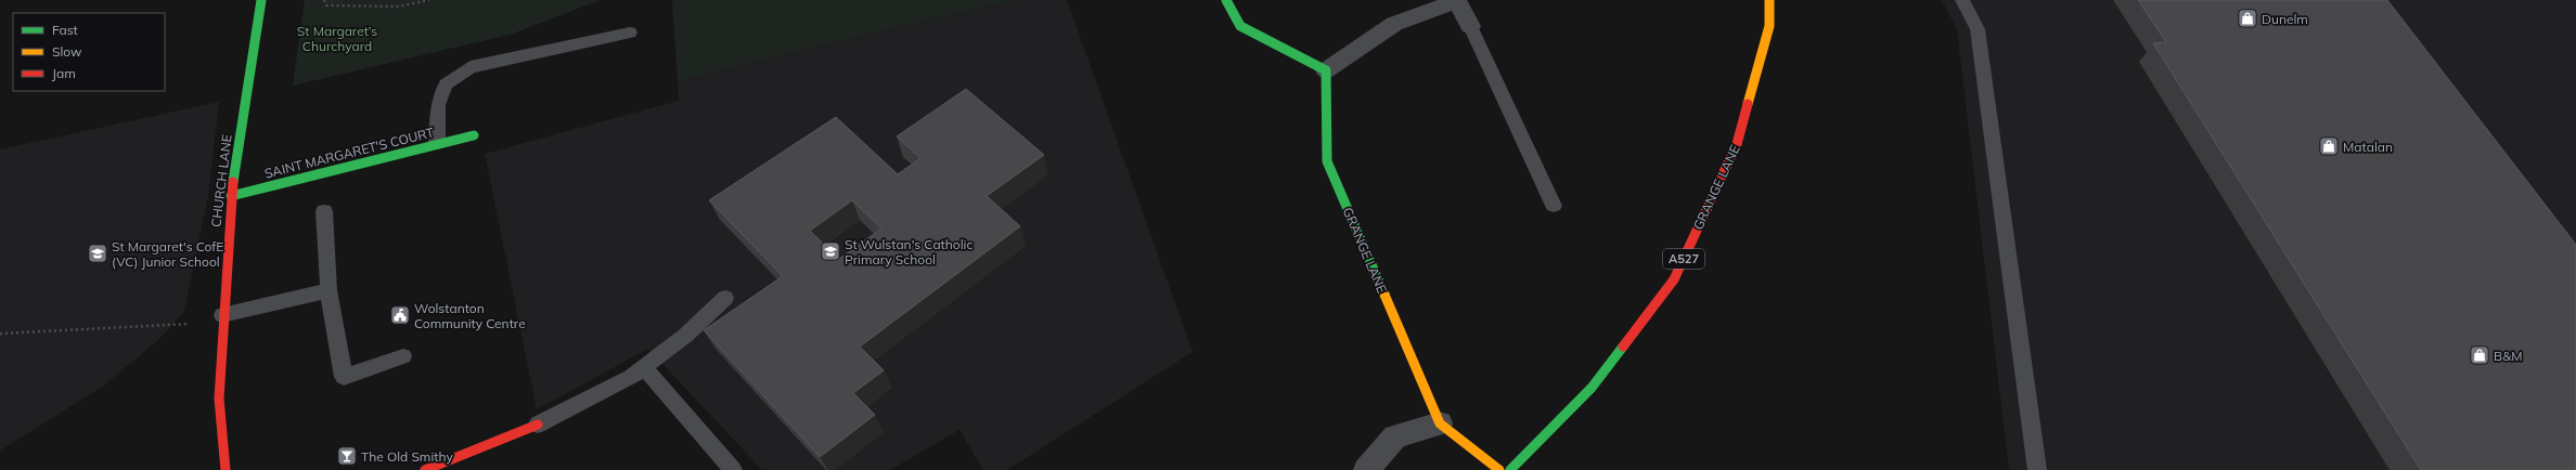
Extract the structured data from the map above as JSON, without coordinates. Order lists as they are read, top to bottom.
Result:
{
  "streets": {
    "main road": [
      "SAINT MARGARET'S COURT",
      "CHURCH LANE",
      "GRANGE LANE",
      "A527"
    ]
  },
  "crossings": [
    ["SAINT MARGARET'S COURT", "CHURCH LANE"]
  ],
  "parks": ["St Margaret’s Churchyard"],
  "places": {
    "shop": ["Dunelm", "Matalan", "B&M"],
    "school or university": ["St Wulstan's Catholic Primary School", "St Margaret's CofE (VC) Junior School"],
    "public building": ["Wolstanton Community Centre"],
    "bar": ["The Old Smithy"]
  },
  "legend": ["Fast", "Slow", "Jam"]
}
